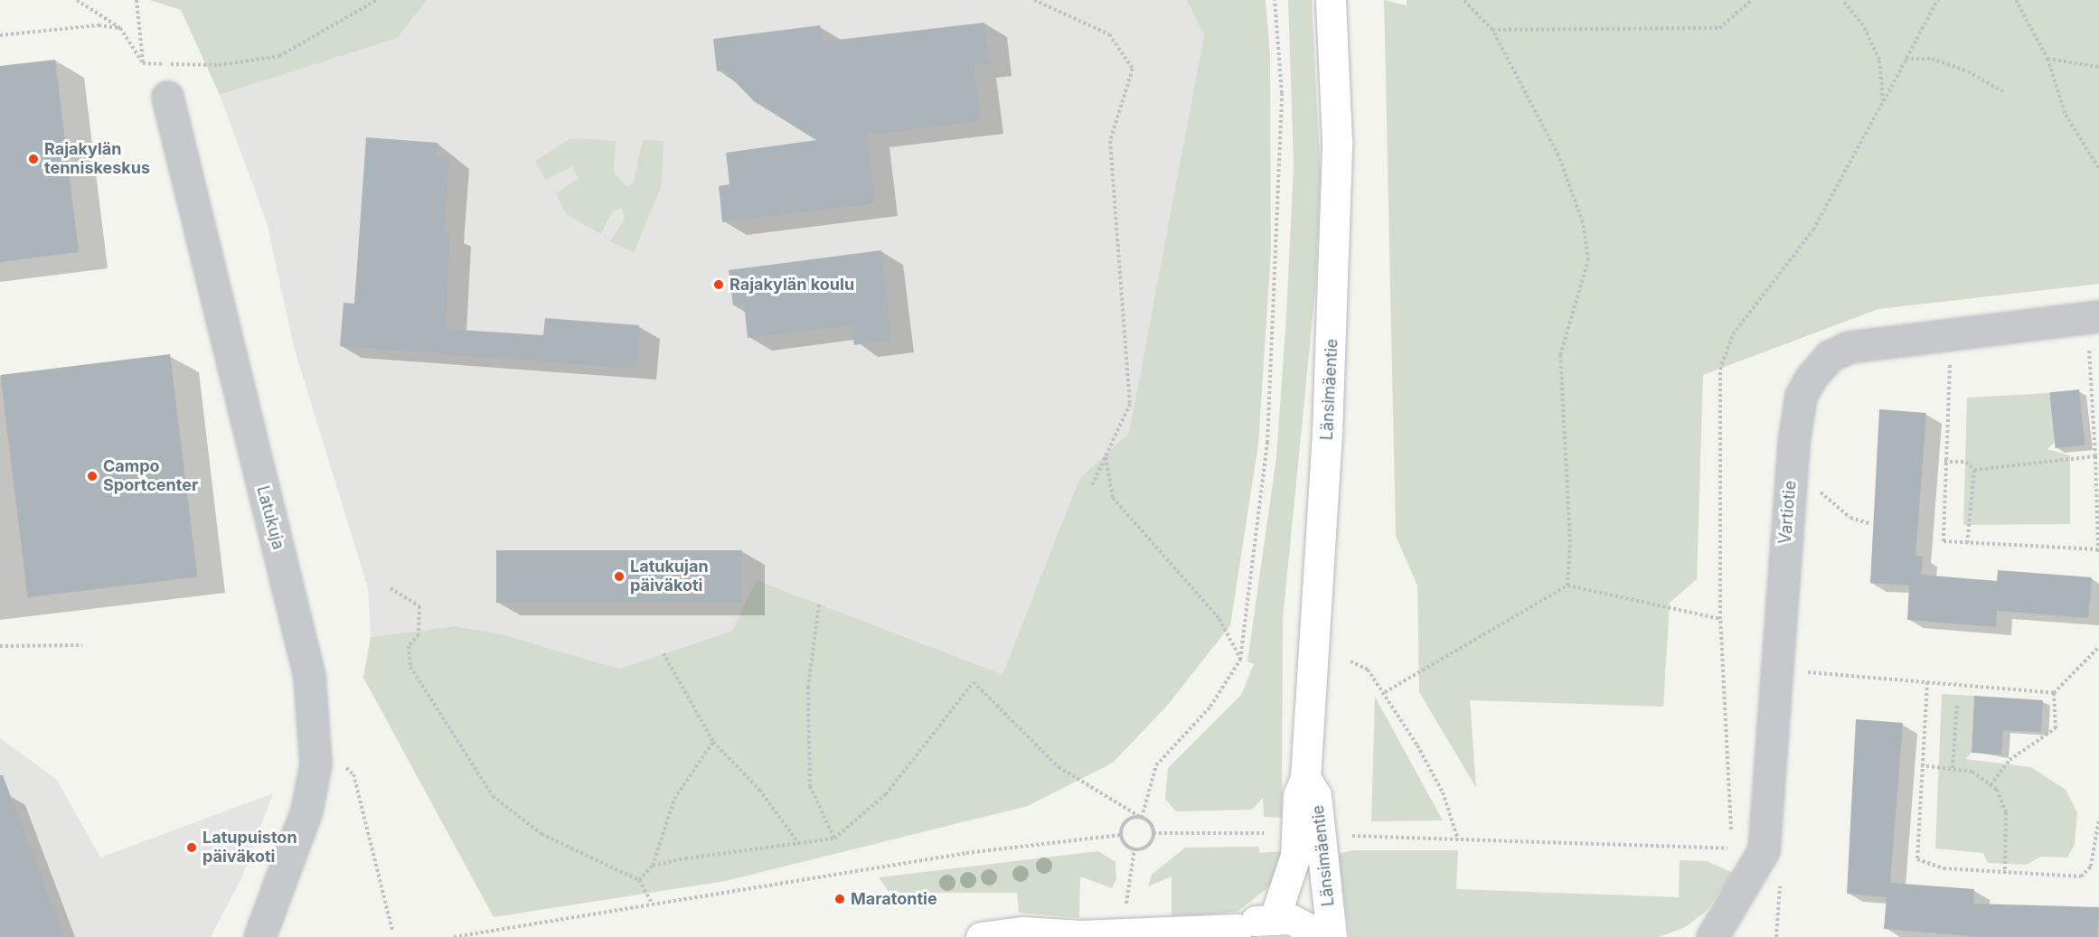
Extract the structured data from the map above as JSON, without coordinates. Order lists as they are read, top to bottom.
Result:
{
  "streets": {
    "main road": ["Länsimäentie"],
    "street": ["Vartiotie", "Latukuja"]
  },
  "places": [
    "Rajakylän tenniskeskus",
    "Rajakylän koulu",
    "Campo Sportcenter",
    "Latukujan päiväkoti",
    "Latupuiston päiväkoti",
    "Maratontie"
  ]
}
